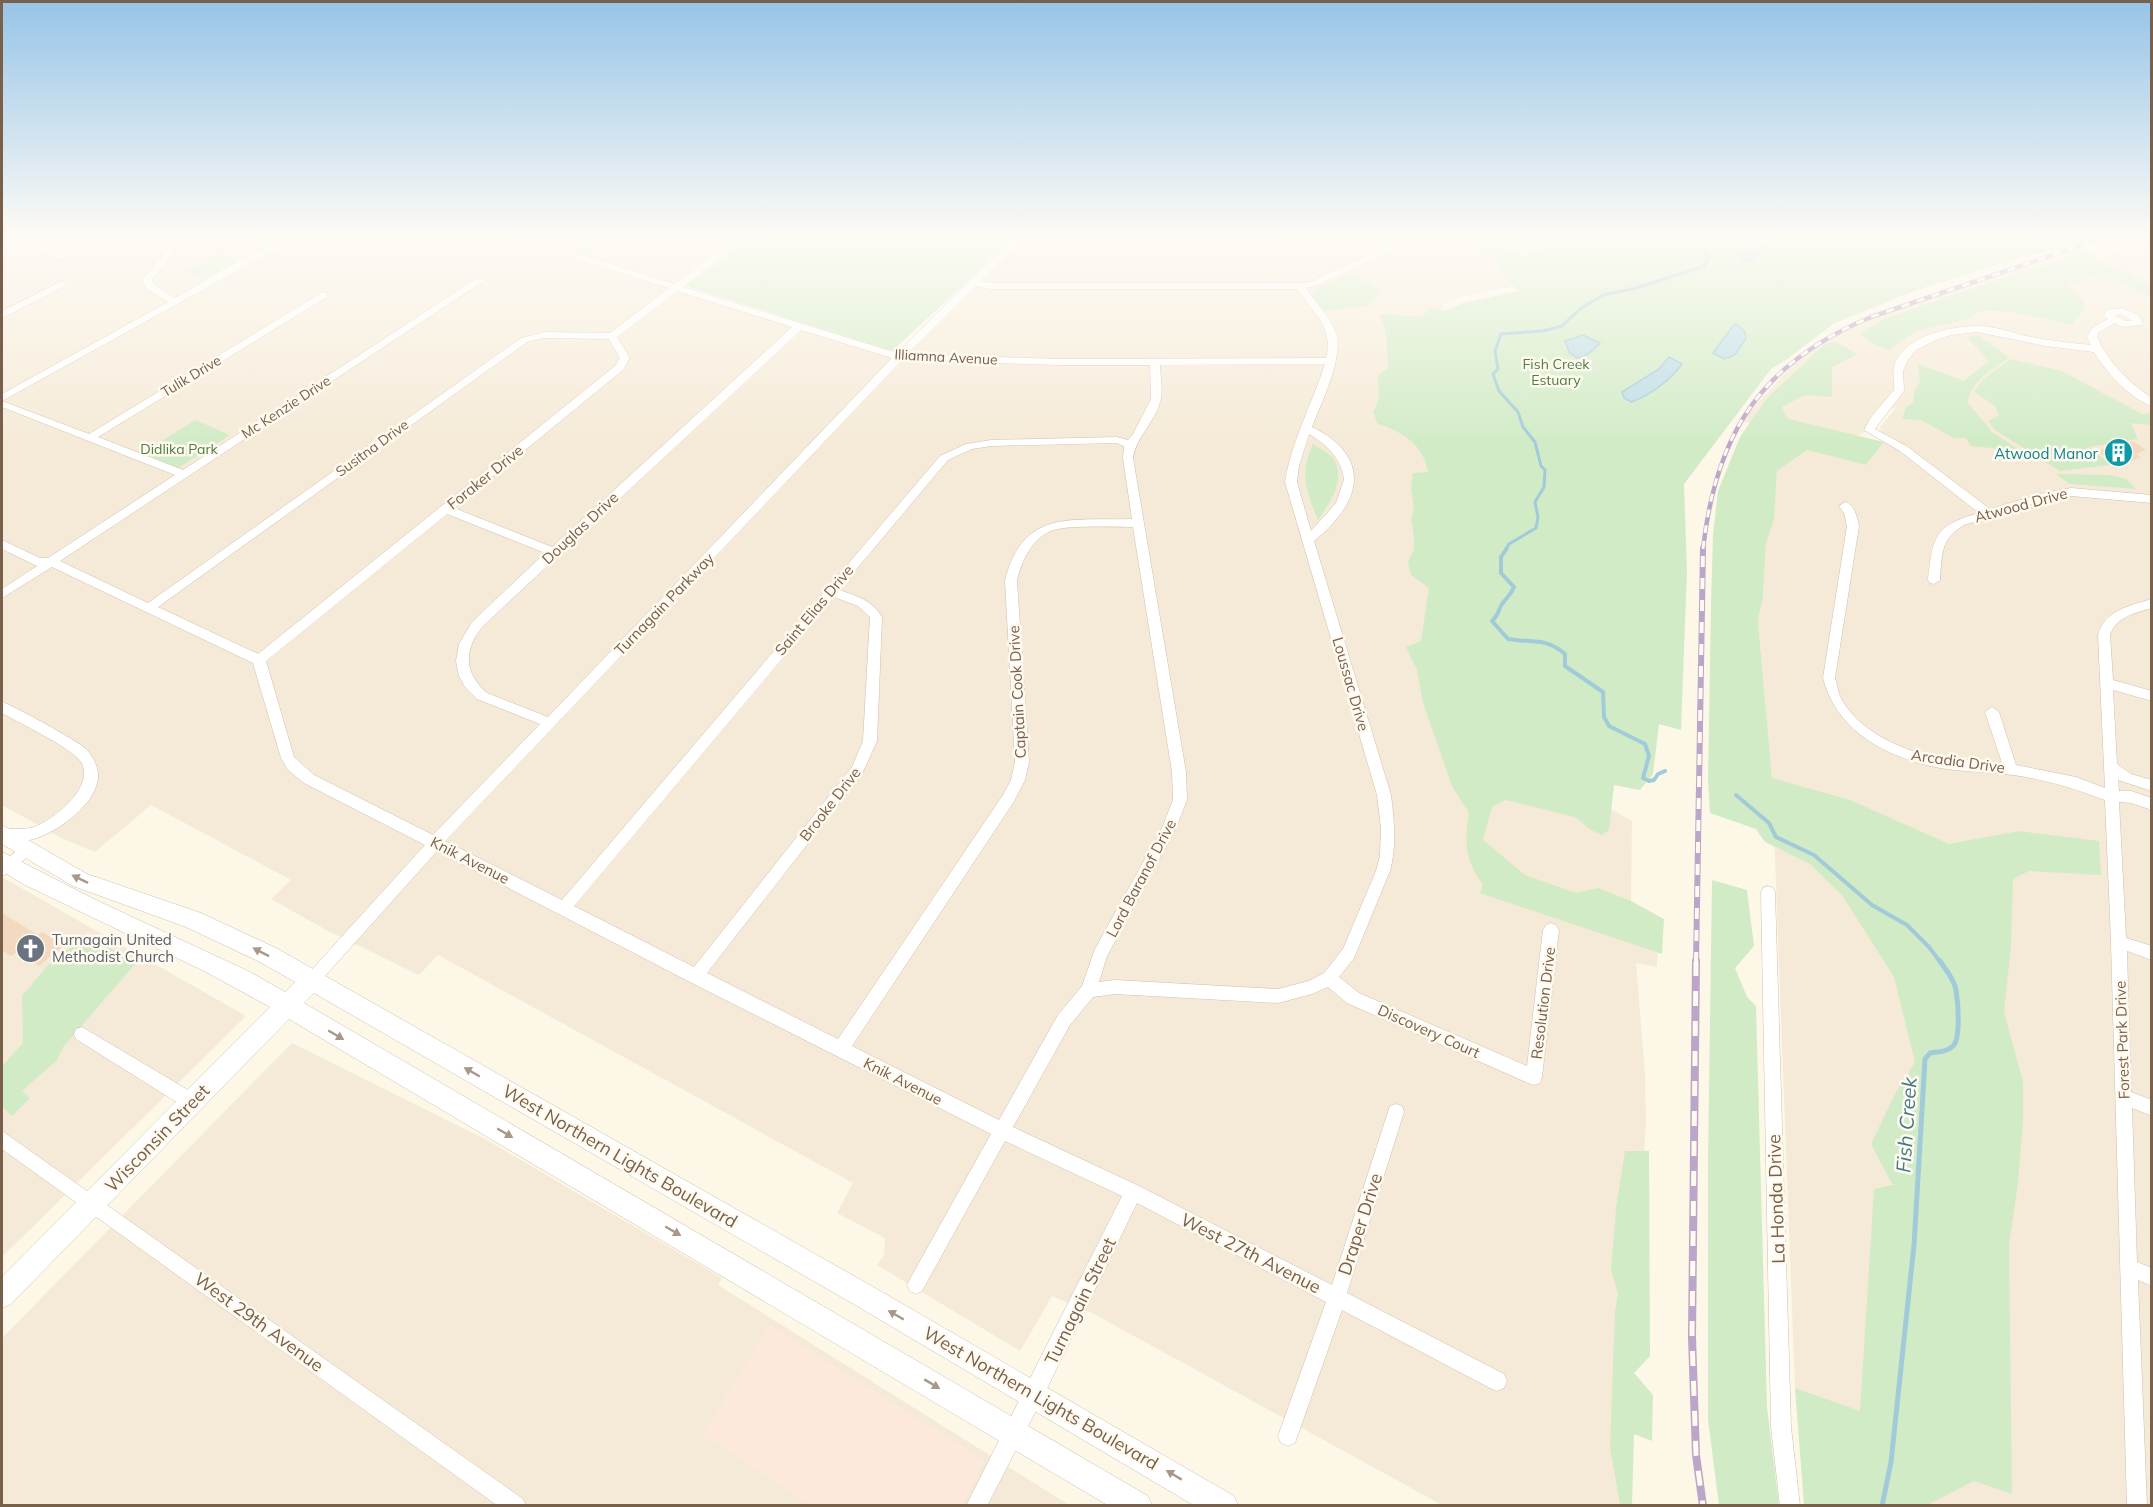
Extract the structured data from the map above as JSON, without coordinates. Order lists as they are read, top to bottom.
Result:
{
  "streets": {
    "main road": ["Wisconsin Street", "West Northern Lights Boulevard"],
    "street": [
      "Illiamna Avenue",
      "Tulik Drive",
      "Mc Kenzie Drive",
      "Susitna Drive",
      "Foraker Drive",
      "Atwood Drive",
      "Douglas Drive",
      "Turnagain Parkway",
      "Saint Elias Drive",
      "Loussac Drive",
      "Captain Cook Drive",
      "Arcadia Drive",
      "Brooke Drive",
      "Knik Avenue",
      "Lord Baranof Drive",
      "Resolution Drive",
      "Discovery Court",
      "Forest Park Drive",
      "La Honda Drive",
      "Draper Drive",
      "West 27th Avenue",
      "Turnagain Street",
      "West 29th Avenue"
    ]
  },
  "crossings": [
    ["Illiamna Avenue", "Douglas Drive"],
    ["Illiamna Avenue", "Turnagain Parkway"],
    ["Illiamna Avenue", "Loussac Drive"],
    ["Susitna Drive", "Foraker Drive"],
    ["Foraker Drive", "Knik Avenue"],
    ["Douglas Drive", "Turnagain Parkway"],
    ["Turnagain Parkway", "Knik Avenue"],
    ["Turnagain Parkway", "Wisconsin Street"],
    ["Turnagain Parkway", "West Northern Lights Boulevard"],
    ["Saint Elias Drive", "Brooke Drive"],
    ["Saint Elias Drive", "Knik Avenue"],
    ["Saint Elias Drive", "Lord Baranof Drive"],
    ["Loussac Drive", "Lord Baranof Drive"],
    ["Loussac Drive", "Discovery Court"],
    ["Captain Cook Drive", "Knik Avenue"],
    ["Captain Cook Drive", "Lord Baranof Drive"],
    ["Arcadia Drive", "Forest Park Drive"],
    ["Brooke Drive", "Knik Avenue"],
    ["Knik Avenue", "Lord Baranof Drive"],
    ["Knik Avenue", "West 27th Avenue"],
    ["Lord Baranof Drive", "West 27th Avenue"],
    ["Resolution Drive", "Discovery Court"],
    ["Wisconsin Street", "West Northern Lights Boulevard"],
    ["Wisconsin Street", "West 29th Avenue"],
    ["West Northern Lights Boulevard", "Turnagain Street"],
    ["Draper Drive", "West 27th Avenue"],
    ["West 27th Avenue", "Turnagain Street"]
  ],
  "water": ["Fish Creek"],
  "parks": ["Fish Creek Estuary", "Didlika Park"],
  "places": {
    "building": ["Atwood Manor"],
    "church": ["Turnagain United Methodist Church"]
  }
}
